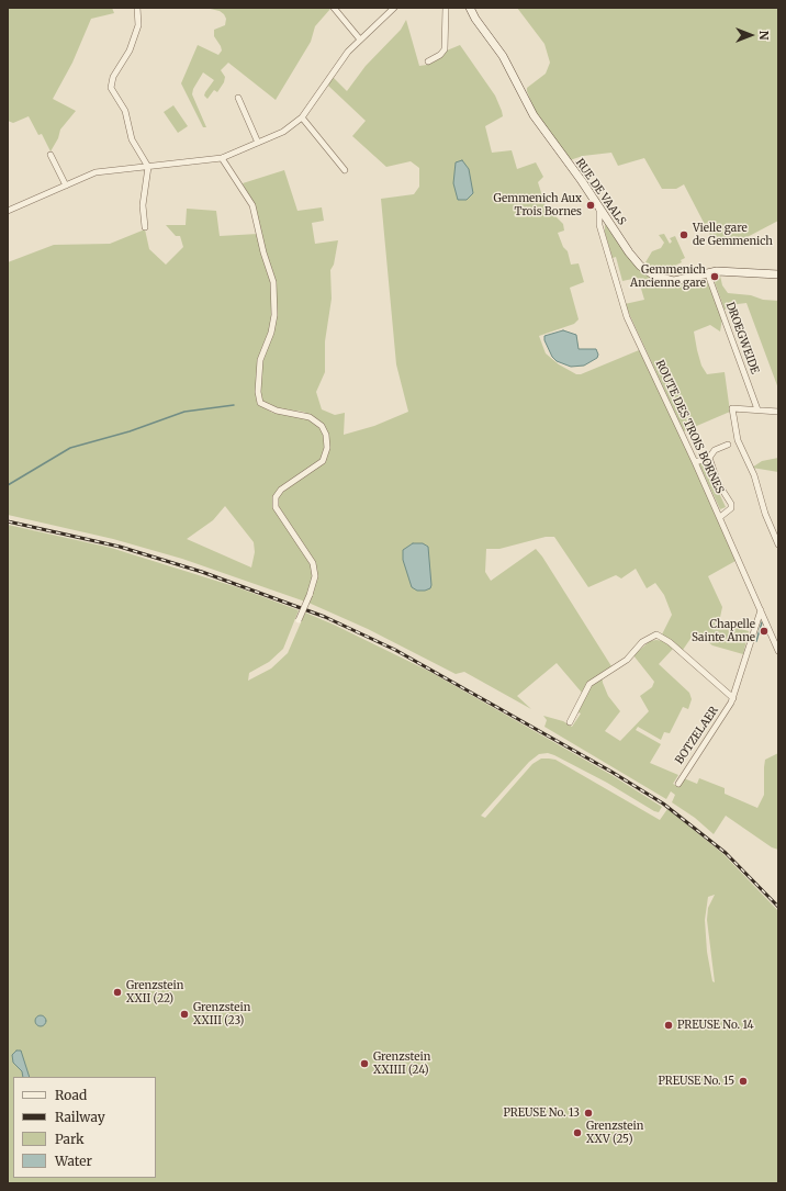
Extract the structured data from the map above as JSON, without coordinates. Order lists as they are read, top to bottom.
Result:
{
  "streets": {
    "main road": ["RUE DE VAALS"],
    "street": ["DROEGWEIDE", "ROUTE DES TROIS BORNES", "BOTZELAER"]
  },
  "crossings": [
    ["RUE DE VAALS", "DROEGWEIDE"],
    ["RUE DE VAALS", "ROUTE DES TROIS BORNES"],
    ["ROUTE DES TROIS BORNES", "BOTZELAER"]
  ],
  "places": [
    "Gemmenich Aux Trois Bornes",
    "Vielle gare de Gemmenich",
    "Gemmenich Ancienne gare",
    "Chapelle Sainte Anne",
    "Grenzstein XXII (22)",
    "Grenzstein XXIII (23)",
    "PREUSE No. 14",
    "Grenzstein XXIIII (24)",
    "PREUSE No. 15",
    "PREUSE No. 13",
    "Grenzstein XXV (25)"
  ],
  "legend": [
    "Road",
    "Railway",
    "Park",
    "Water"
  ],
  "north": "right"
}
